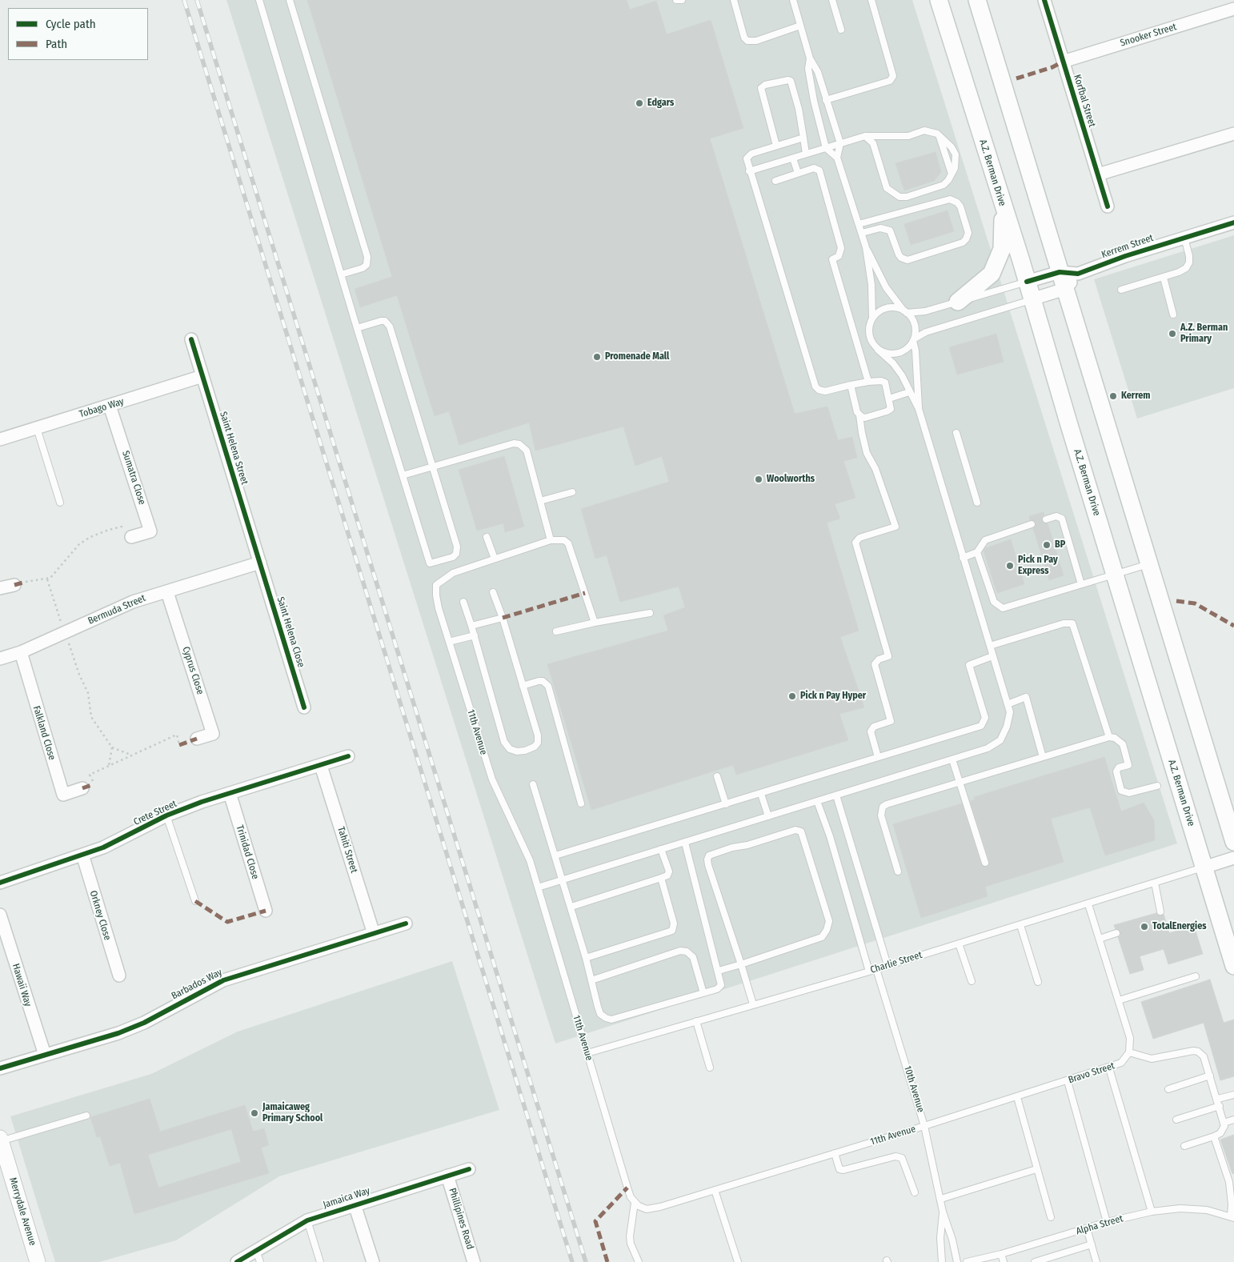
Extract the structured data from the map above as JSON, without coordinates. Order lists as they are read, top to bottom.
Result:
{
  "streets": {
    "main road": ["A.Z. Berman Drive"],
    "street": [
      "Snooker Street",
      "Korfbal Street",
      "Kerrem Street",
      "Tobago Way",
      "Saint Helena Street",
      "Sumatra Close",
      "Bermuda Street",
      "Saint Helena Close",
      "Cyprus Close",
      "Falkland Close",
      "Crete Street",
      "Tahiti Street",
      "Trinidad Close",
      "Orkney Close",
      "Barbados Way",
      "Hawaii Way",
      "Jamaica Way",
      "Merrydale Avenue",
      "Phillipines Road"
    ],
    "lane": [
      "11th Avenue",
      "Charlie Street",
      "Bravo Street",
      "10th Avenue",
      "Alpha Street"
    ]
  },
  "crossings": [
    ["Snooker Street", "Korfbal Street"],
    ["A.Z. Berman Drive", "Kerrem Street"],
    ["A.Z. Berman Drive", "Charlie Street"],
    ["Tobago Way", "Saint Helena Street"],
    ["Tobago Way", "Sumatra Close"],
    ["Saint Helena Street", "Bermuda Street"],
    ["Saint Helena Street", "Saint Helena Close"],
    ["Bermuda Street", "Saint Helena Close"],
    ["Bermuda Street", "Cyprus Close"],
    ["Bermuda Street", "Falkland Close"],
    ["11th Avenue", "Charlie Street"],
    ["11th Avenue", "Bravo Street"],
    ["11th Avenue", "10th Avenue"],
    ["Crete Street", "Tahiti Street"],
    ["Crete Street", "Trinidad Close"],
    ["Crete Street", "Orkney Close"],
    ["Tahiti Street", "Barbados Way"],
    ["Charlie Street", "10th Avenue"],
    ["Barbados Way", "Hawaii Way"],
    ["Bravo Street", "10th Avenue"],
    ["Jamaica Way", "Phillipines Road"]
  ],
  "places": [
    "Edgars",
    "A.Z. Berman Primary",
    "Promenade Mall",
    "Kerrem",
    "Woolworths",
    "BP",
    "Pick n Pay Express",
    "Pick n Pay Hyper",
    "TotalEnergies",
    "Jamaicaweg Primary School"
  ],
  "legend": ["Cycle path", "Path"]
}
